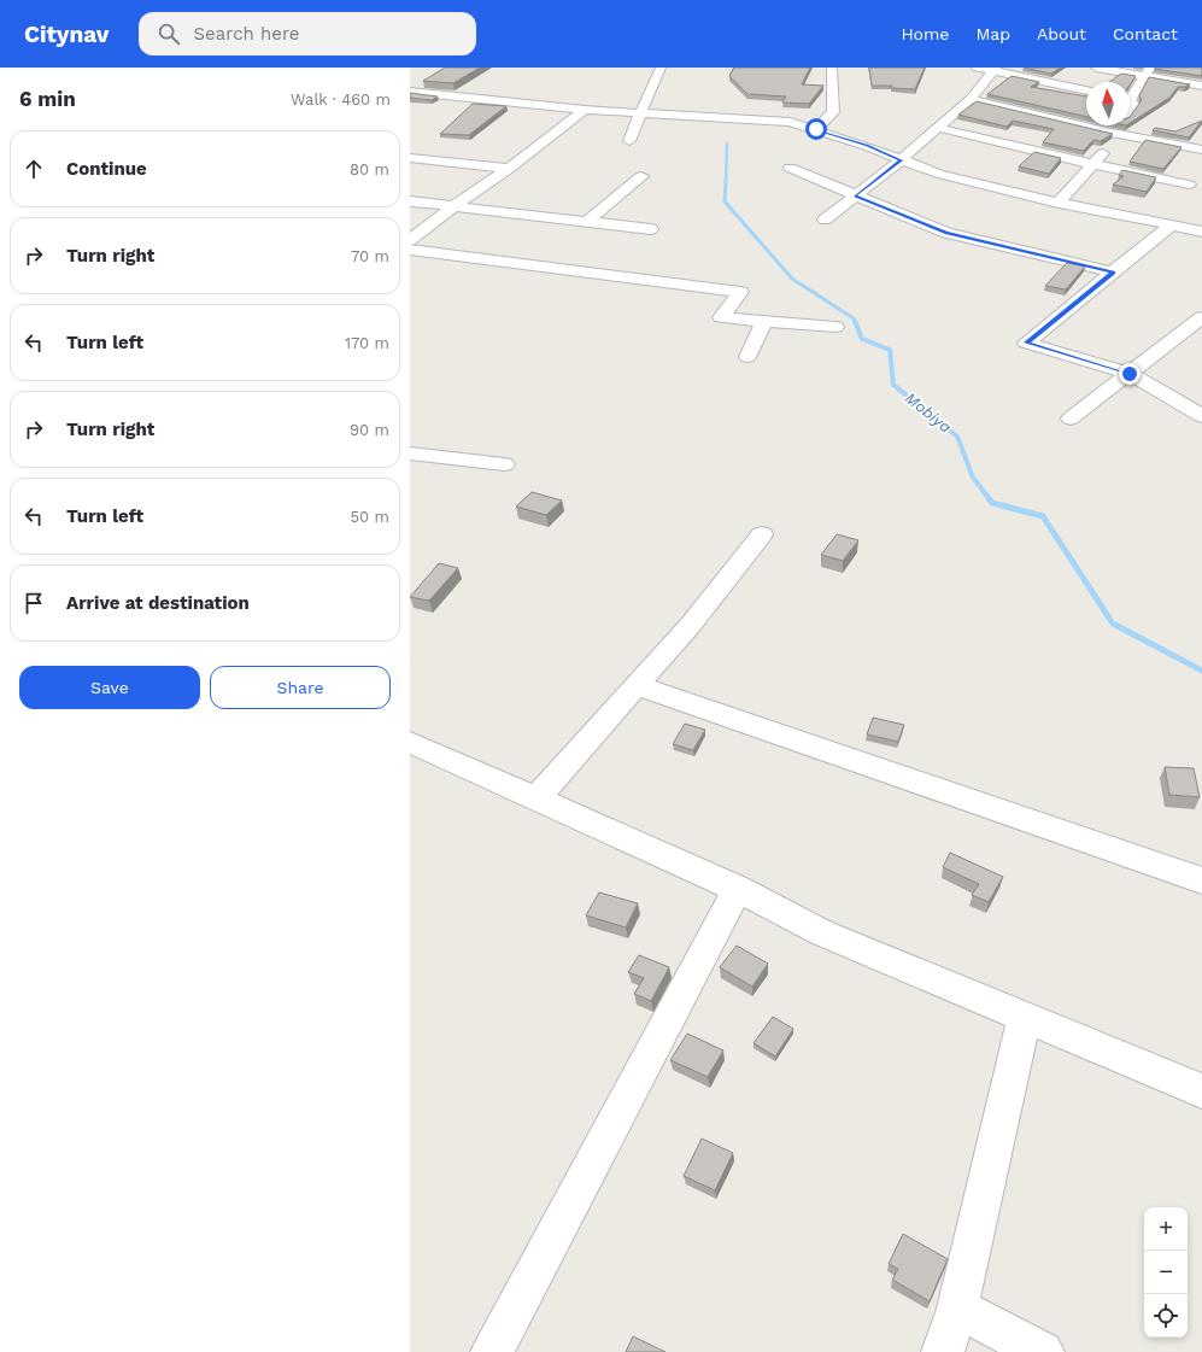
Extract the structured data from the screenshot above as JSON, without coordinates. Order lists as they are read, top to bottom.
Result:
{
  "water": ["Mobiya"],
  "north": "top",
  "page": {
    "header": "Citynav",
    "search": "Search here",
    "nav": [
      "Home",
      "Map",
      "About",
      "Contact"
    ],
    "heading": ["6 min", "Walk · 460 m"],
    "list": [
      ["Continue", "80 m"],
      ["Turn right", "70 m"],
      ["Turn left", "170 m"],
      ["Turn right", "90 m"],
      ["Turn left", "50 m"],
      "Arrive at destination"
    ],
    "buttons": ["Save", "Share"],
    "map_buttons": ["+", "−"]
  }
}
